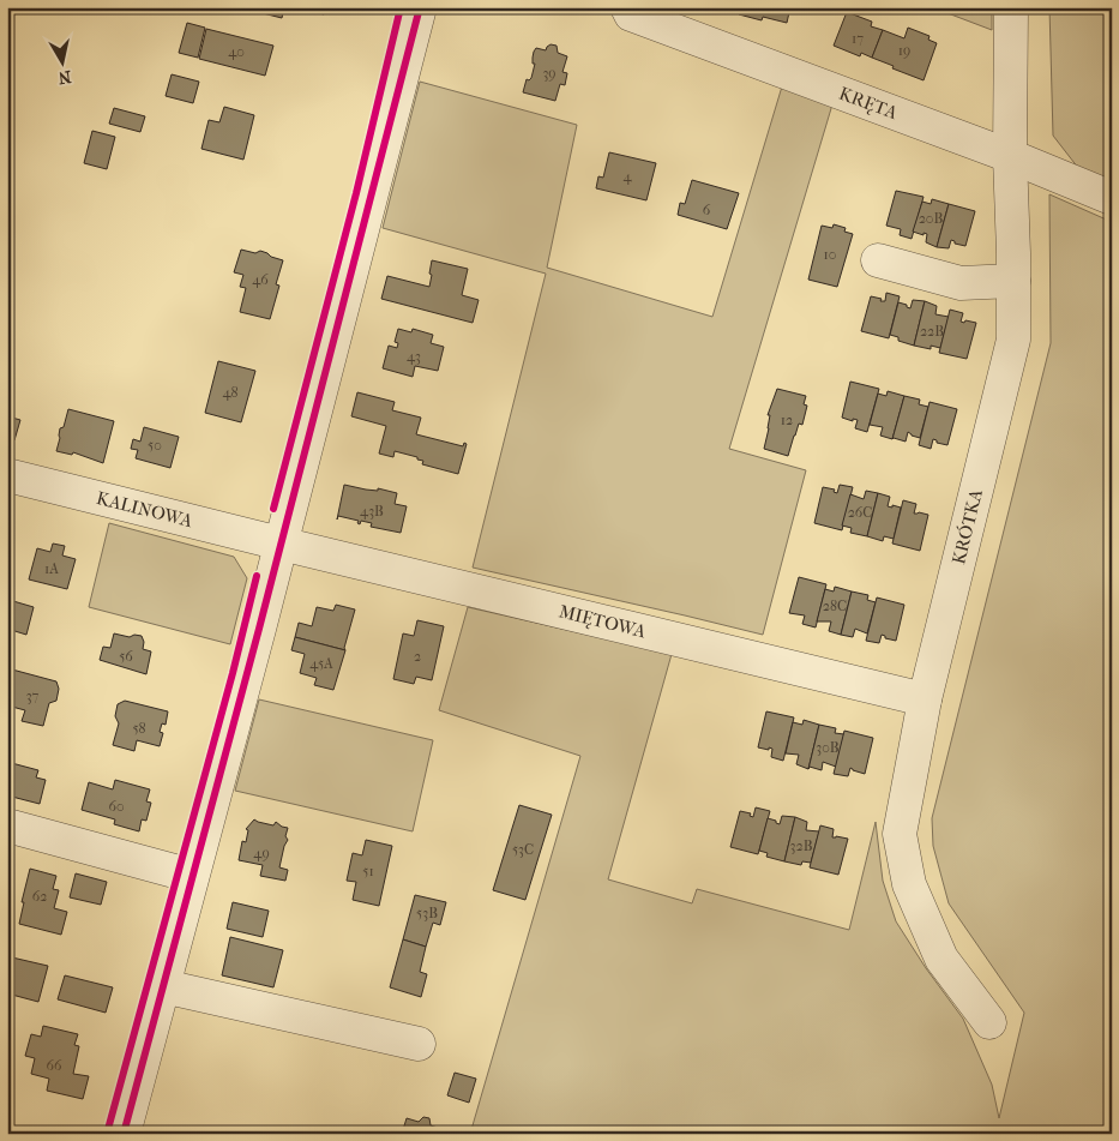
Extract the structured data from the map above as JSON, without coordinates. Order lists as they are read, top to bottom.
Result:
{
  "streets": {
    "street": [
      "KRĘTA",
      "KALINOWA",
      "KRÓTKA",
      "MIĘTOWA"
    ]
  },
  "crossings": [
    ["KRĘTA", "KRÓTKA"],
    ["KALINOWA", "MIĘTOWA"],
    ["KRÓTKA", "MIĘTOWA"]
  ],
  "house_numbers": [
    "17",
    "19",
    "40",
    "39",
    "4",
    "6",
    "20B",
    "10",
    "46",
    "22B",
    "43",
    "48",
    "12",
    "50",
    "43B",
    "26C",
    "1A",
    "28C",
    "56",
    "2",
    "45A",
    "37",
    "58",
    "30B",
    "60",
    "32B",
    "53C",
    "49",
    "51",
    "62",
    "53B",
    "66"
  ],
  "north": "bottom"
}
